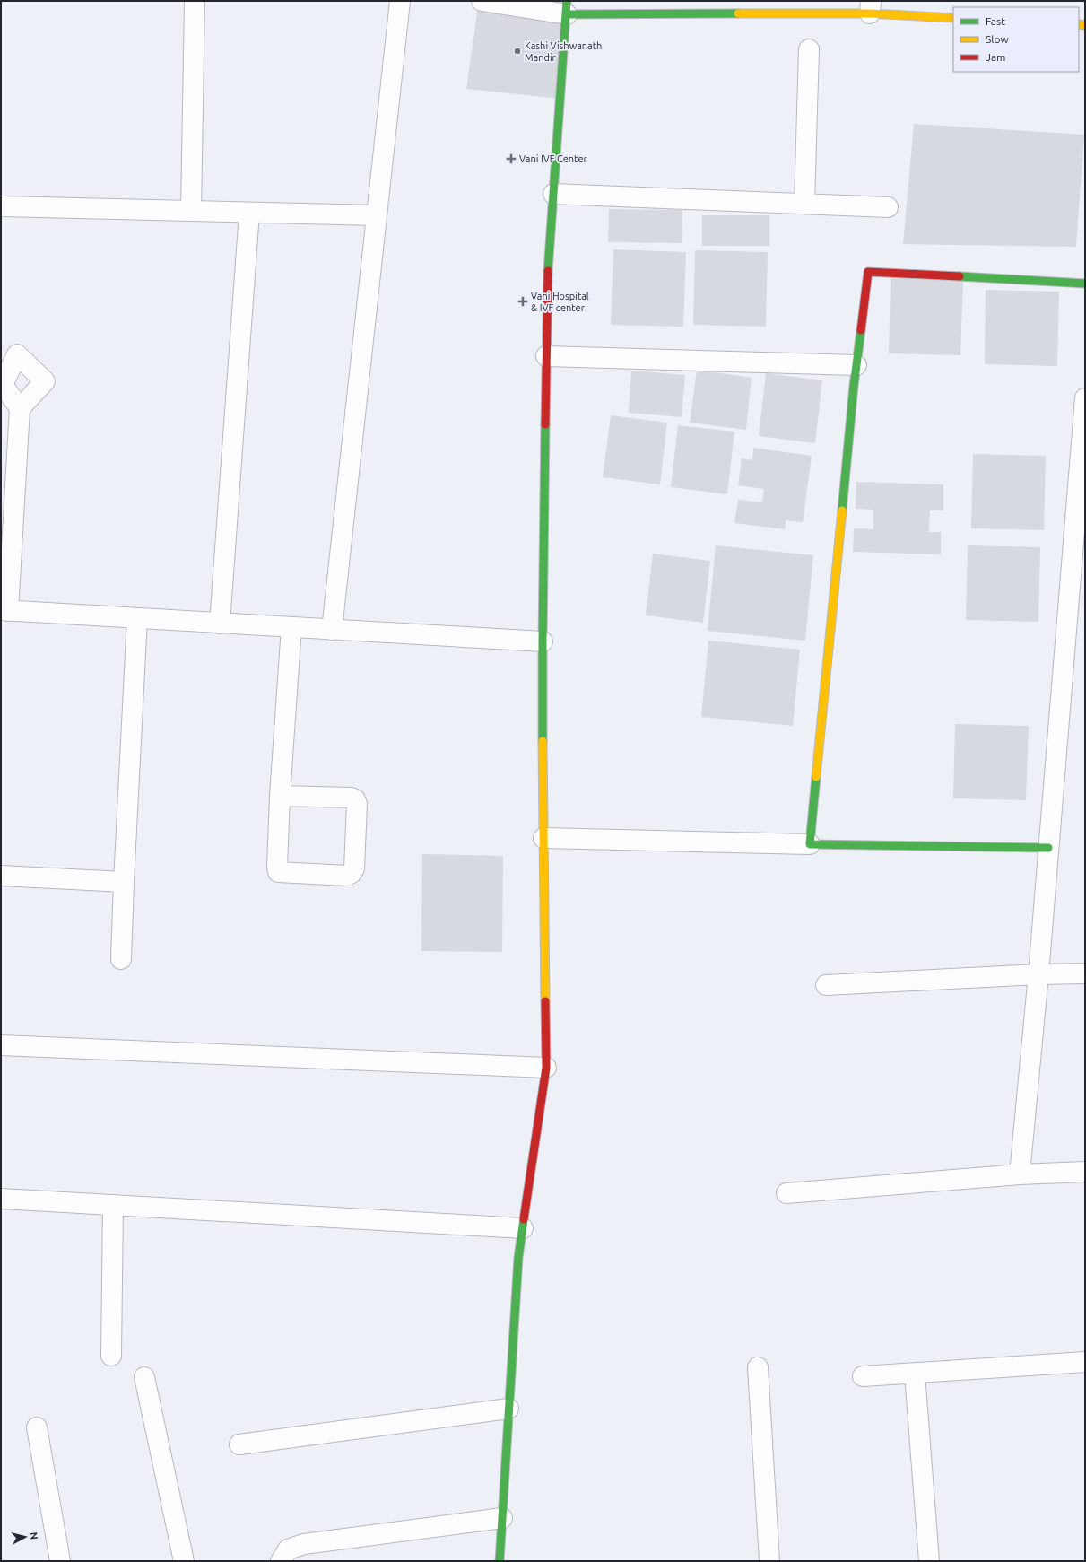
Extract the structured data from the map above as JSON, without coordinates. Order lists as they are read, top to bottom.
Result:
{
  "places": {
    "other": ["Kashi Vishwanath Mandir"],
    "health": ["Vani IVF Center", "Vani Hospital & IVF center"]
  },
  "legend": ["Fast", "Slow", "Jam"],
  "north": "right"
}
